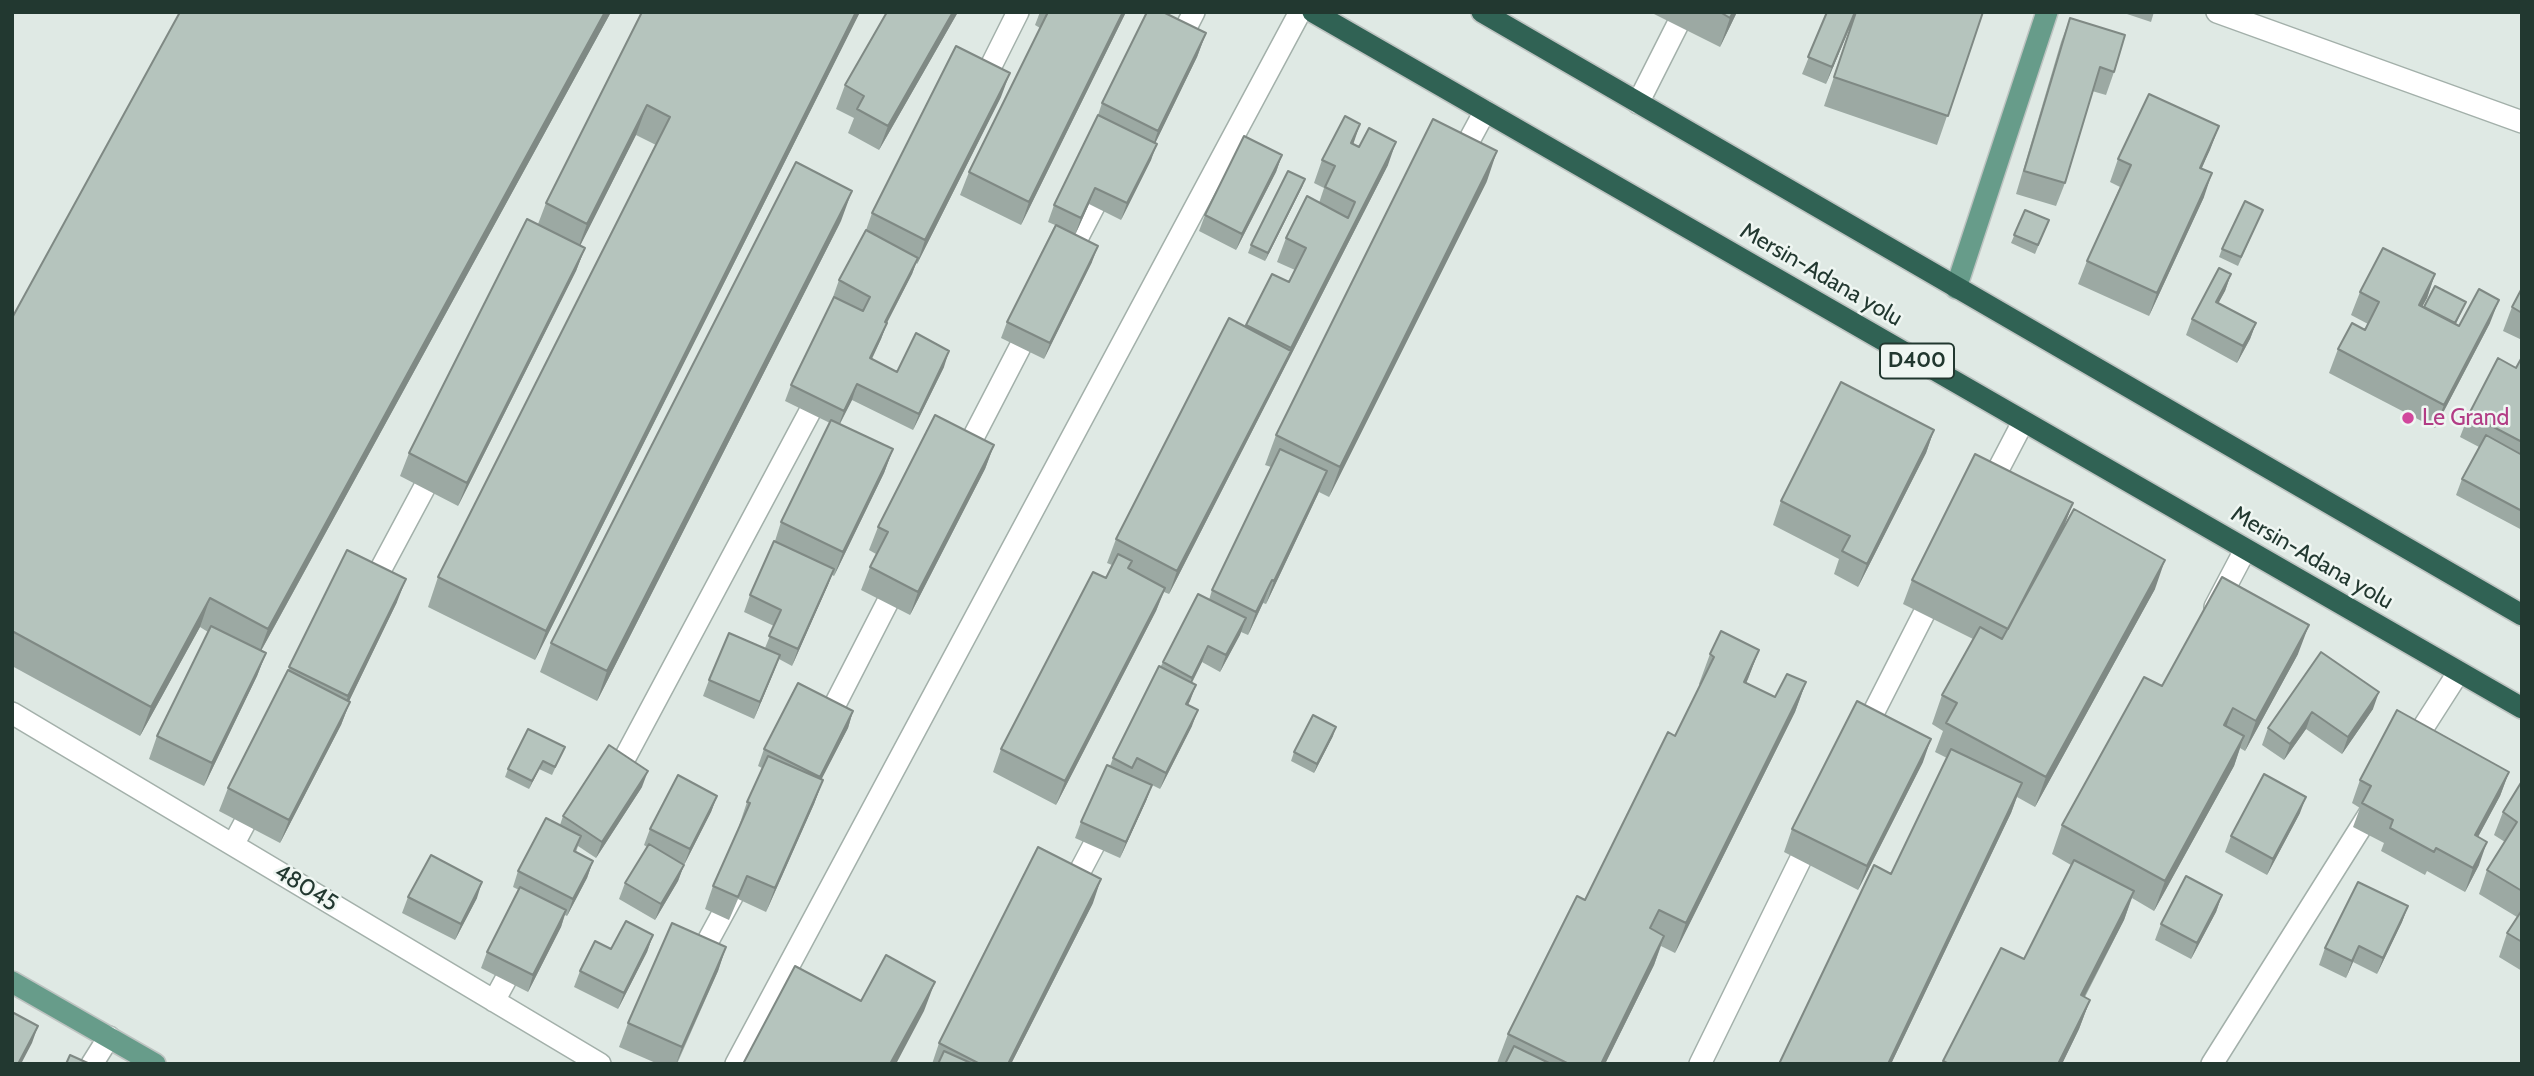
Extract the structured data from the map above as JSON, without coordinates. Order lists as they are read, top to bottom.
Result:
{
  "streets": {
    "highway": ["Mersin-Adana yolu", "D400"],
    "street": ["48045"]
  },
  "places": ["Le Grand"]
}
